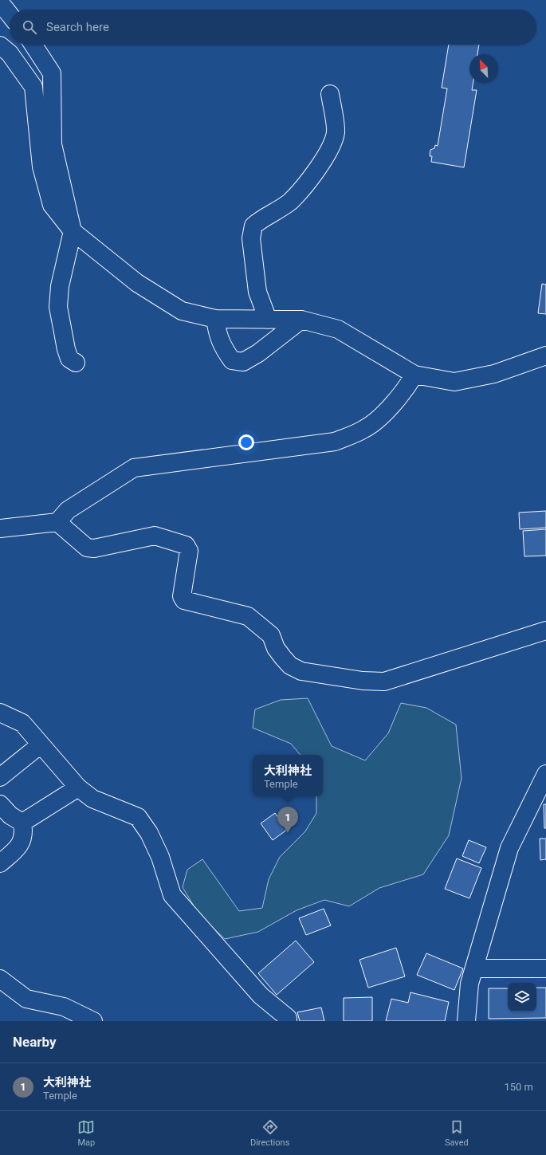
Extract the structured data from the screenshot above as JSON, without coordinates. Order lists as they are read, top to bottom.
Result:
{
  "north": "top left",
  "page": {
    "search": "Search here",
    "popup": ["大利神社", "Temple"],
    "pins": "1",
    "heading": "Nearby",
    "list": [
      {
        "mark": "1",
        "name": "大利神社",
        "note": "Temple",
        "value": "150 m"
      }
    ],
    "nav": ["Map", "Directions", "Saved"]
  }
}
